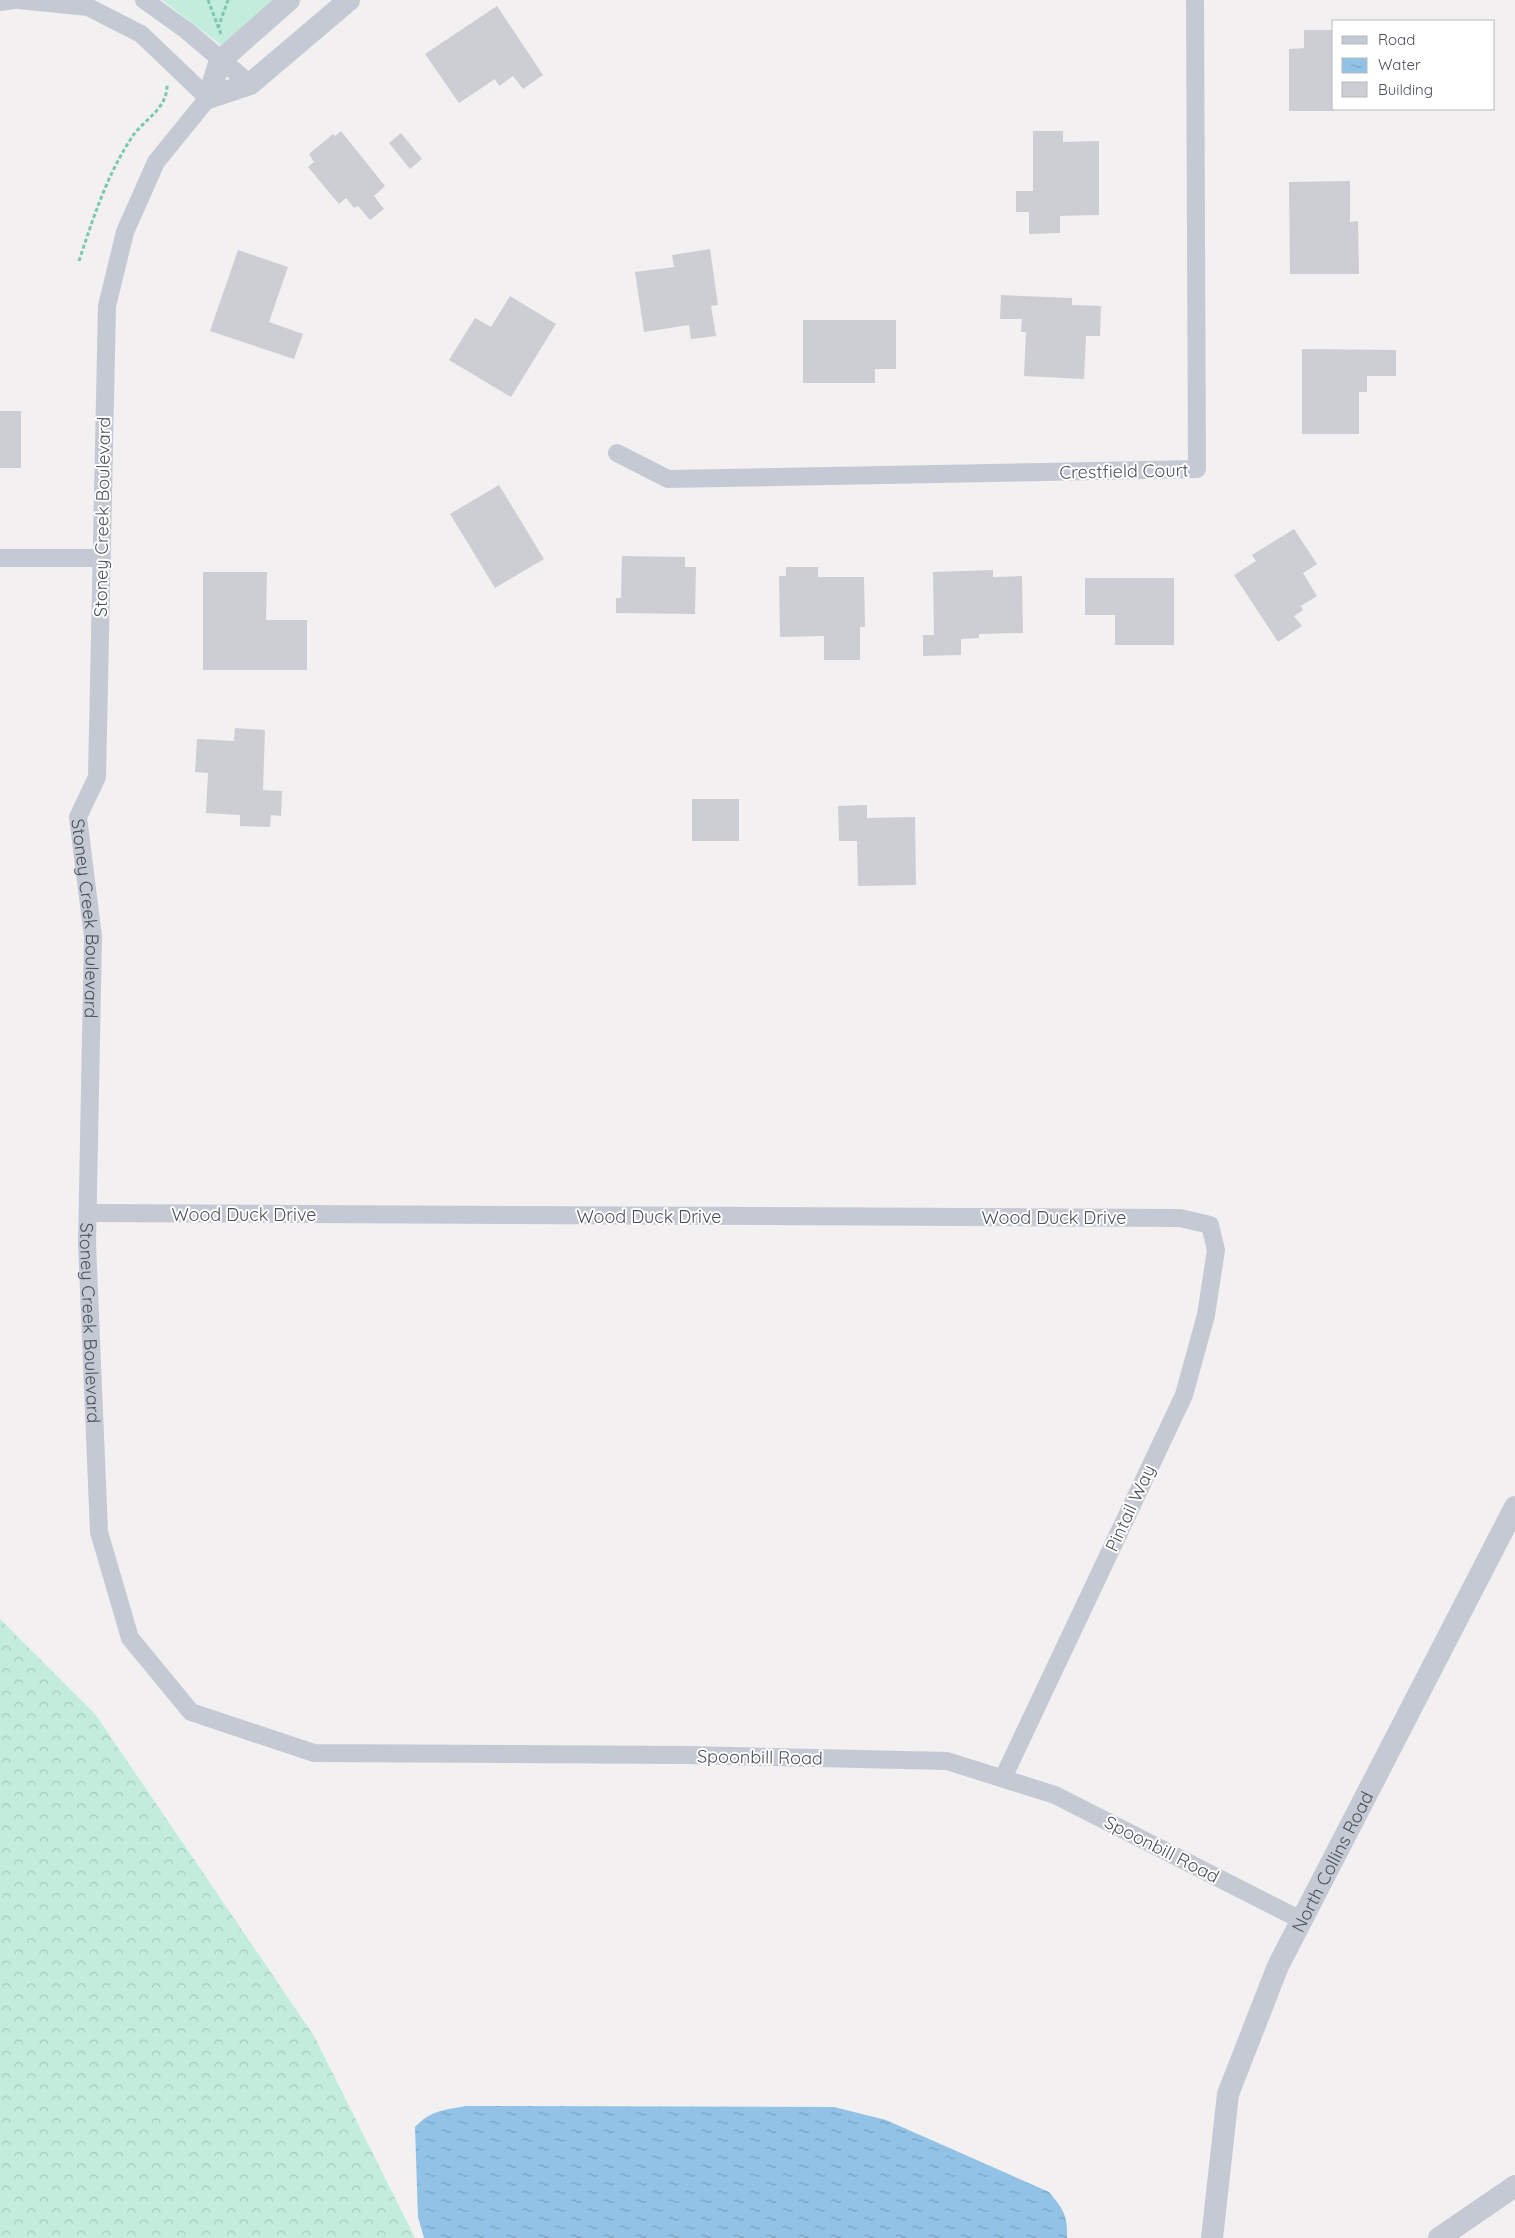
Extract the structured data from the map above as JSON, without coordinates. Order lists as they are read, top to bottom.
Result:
{
  "streets": {
    "street": [
      "Crestfield Court",
      "Stoney Creek Boulevard",
      "Wood Duck Drive",
      "Pintail Way",
      "Spoonbill Road",
      "North Collins Road"
    ]
  },
  "crossings": [
    ["Stoney Creek Boulevard", "Wood Duck Drive"],
    ["Stoney Creek Boulevard", "Spoonbill Road"],
    ["Wood Duck Drive", "Pintail Way"],
    ["Pintail Way", "Spoonbill Road"],
    ["Spoonbill Road", "North Collins Road"]
  ],
  "legend": ["Road", "Water", "Building"]
}
